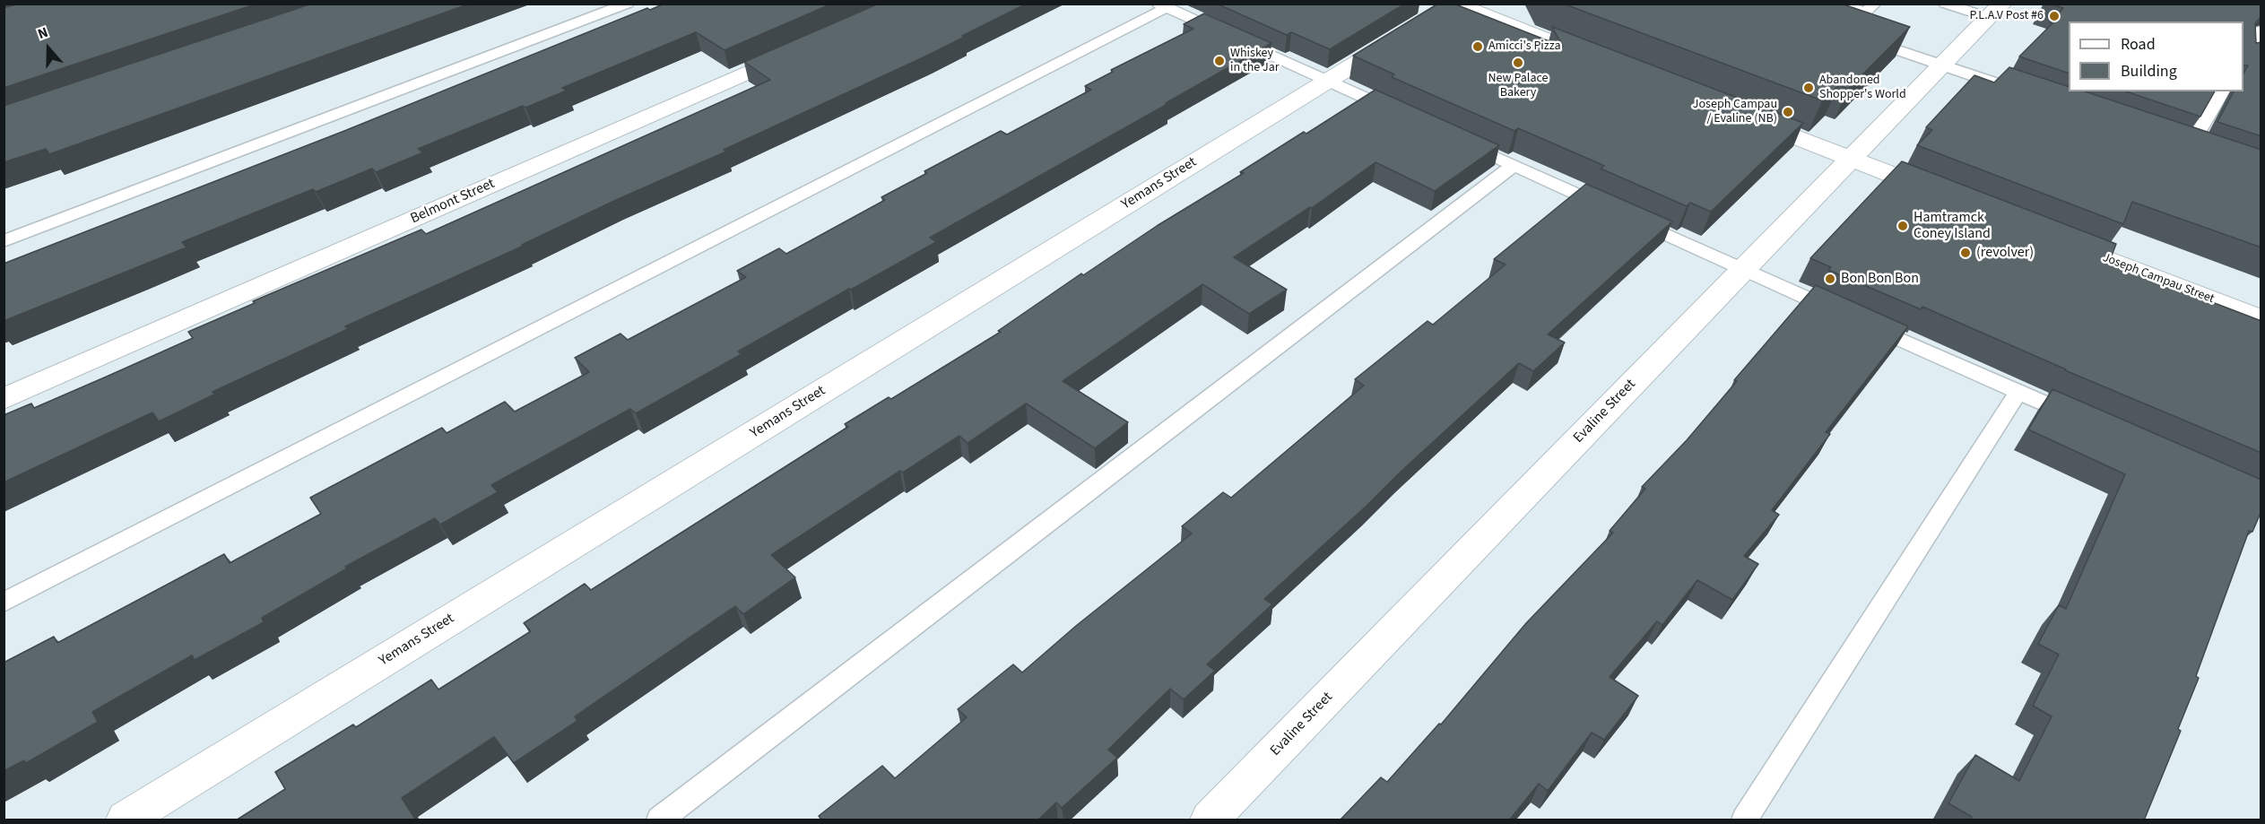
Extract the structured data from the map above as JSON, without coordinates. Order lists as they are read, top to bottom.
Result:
{
  "streets": {
    "street": [
      "Yemans Street",
      "Belmont Street",
      "Joseph Campau Street",
      "Evaline Street"
    ]
  },
  "places": [
    "P.L.A.V Post #6",
    "Amicci's Pizza",
    "Whiskey in the Jar",
    "New Palace Bakery",
    "Abandoned Shopper's World",
    "Joseph Campau / Evaline (NB)",
    "Hamtramck Coney Island",
    "(revolver)",
    "Bon Bon Bon"
  ],
  "legend": ["Road", "Building"],
  "north": "top"
}
